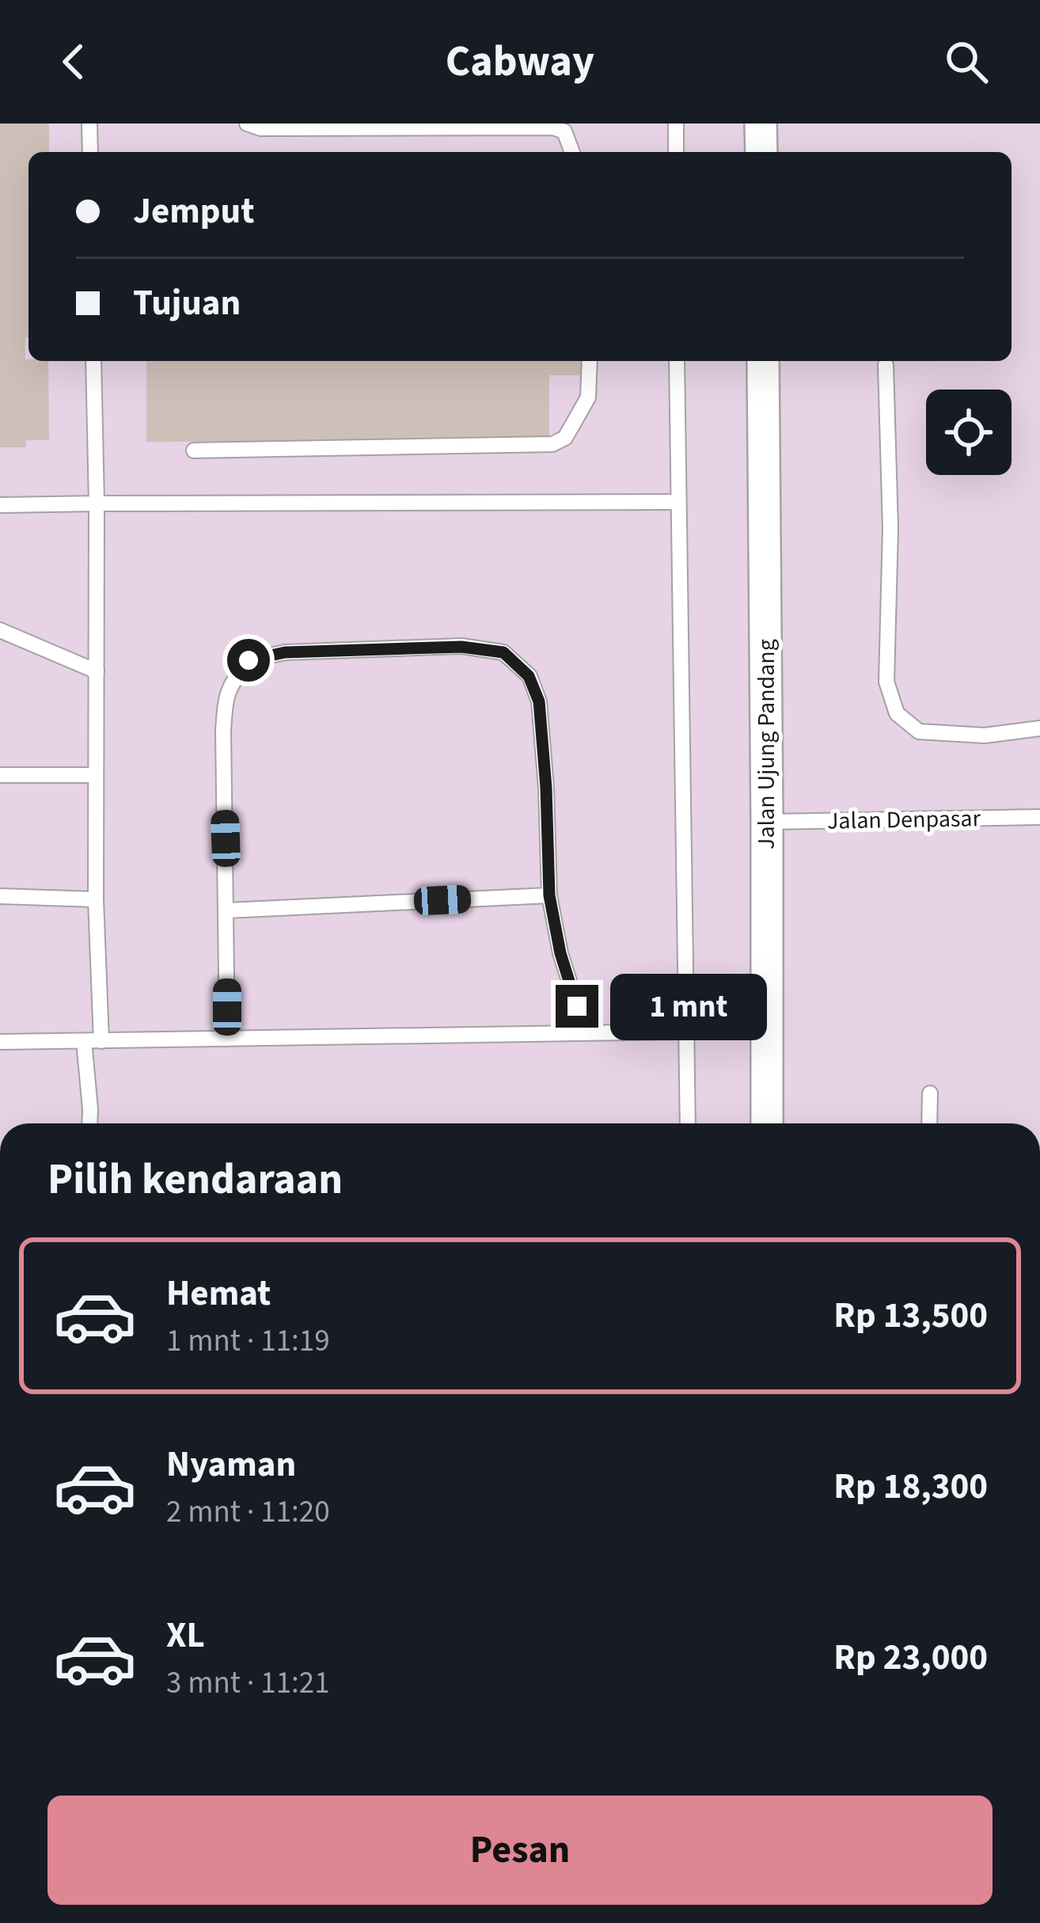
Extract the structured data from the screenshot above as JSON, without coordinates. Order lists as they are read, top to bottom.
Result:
{
  "streets": {
    "street": ["Jalan Ujung Pandang"],
    "lane": ["Jalan Denpasar"]
  },
  "crossings": [
    ["Jalan Ujung Pandang", "Jalan Denpasar"]
  ],
  "page": {
    "header": "Cabway",
    "banner": ["Jemput", "Tujuan"],
    "bubble": "1 mnt",
    "heading": "Pilih kendaraan",
    "list": [
      {
        "name": "Hemat",
        "note": "1 mnt · 11:19",
        "value": "Rp 13,500"
      },
      {
        "name": "Nyaman",
        "note": "2 mnt · 11:20",
        "value": "Rp 18,300"
      },
      {
        "name": "XL",
        "note": "3 mnt · 11:21",
        "value": "Rp 23,000"
      }
    ],
    "buttons": "Pesan"
  }
}
